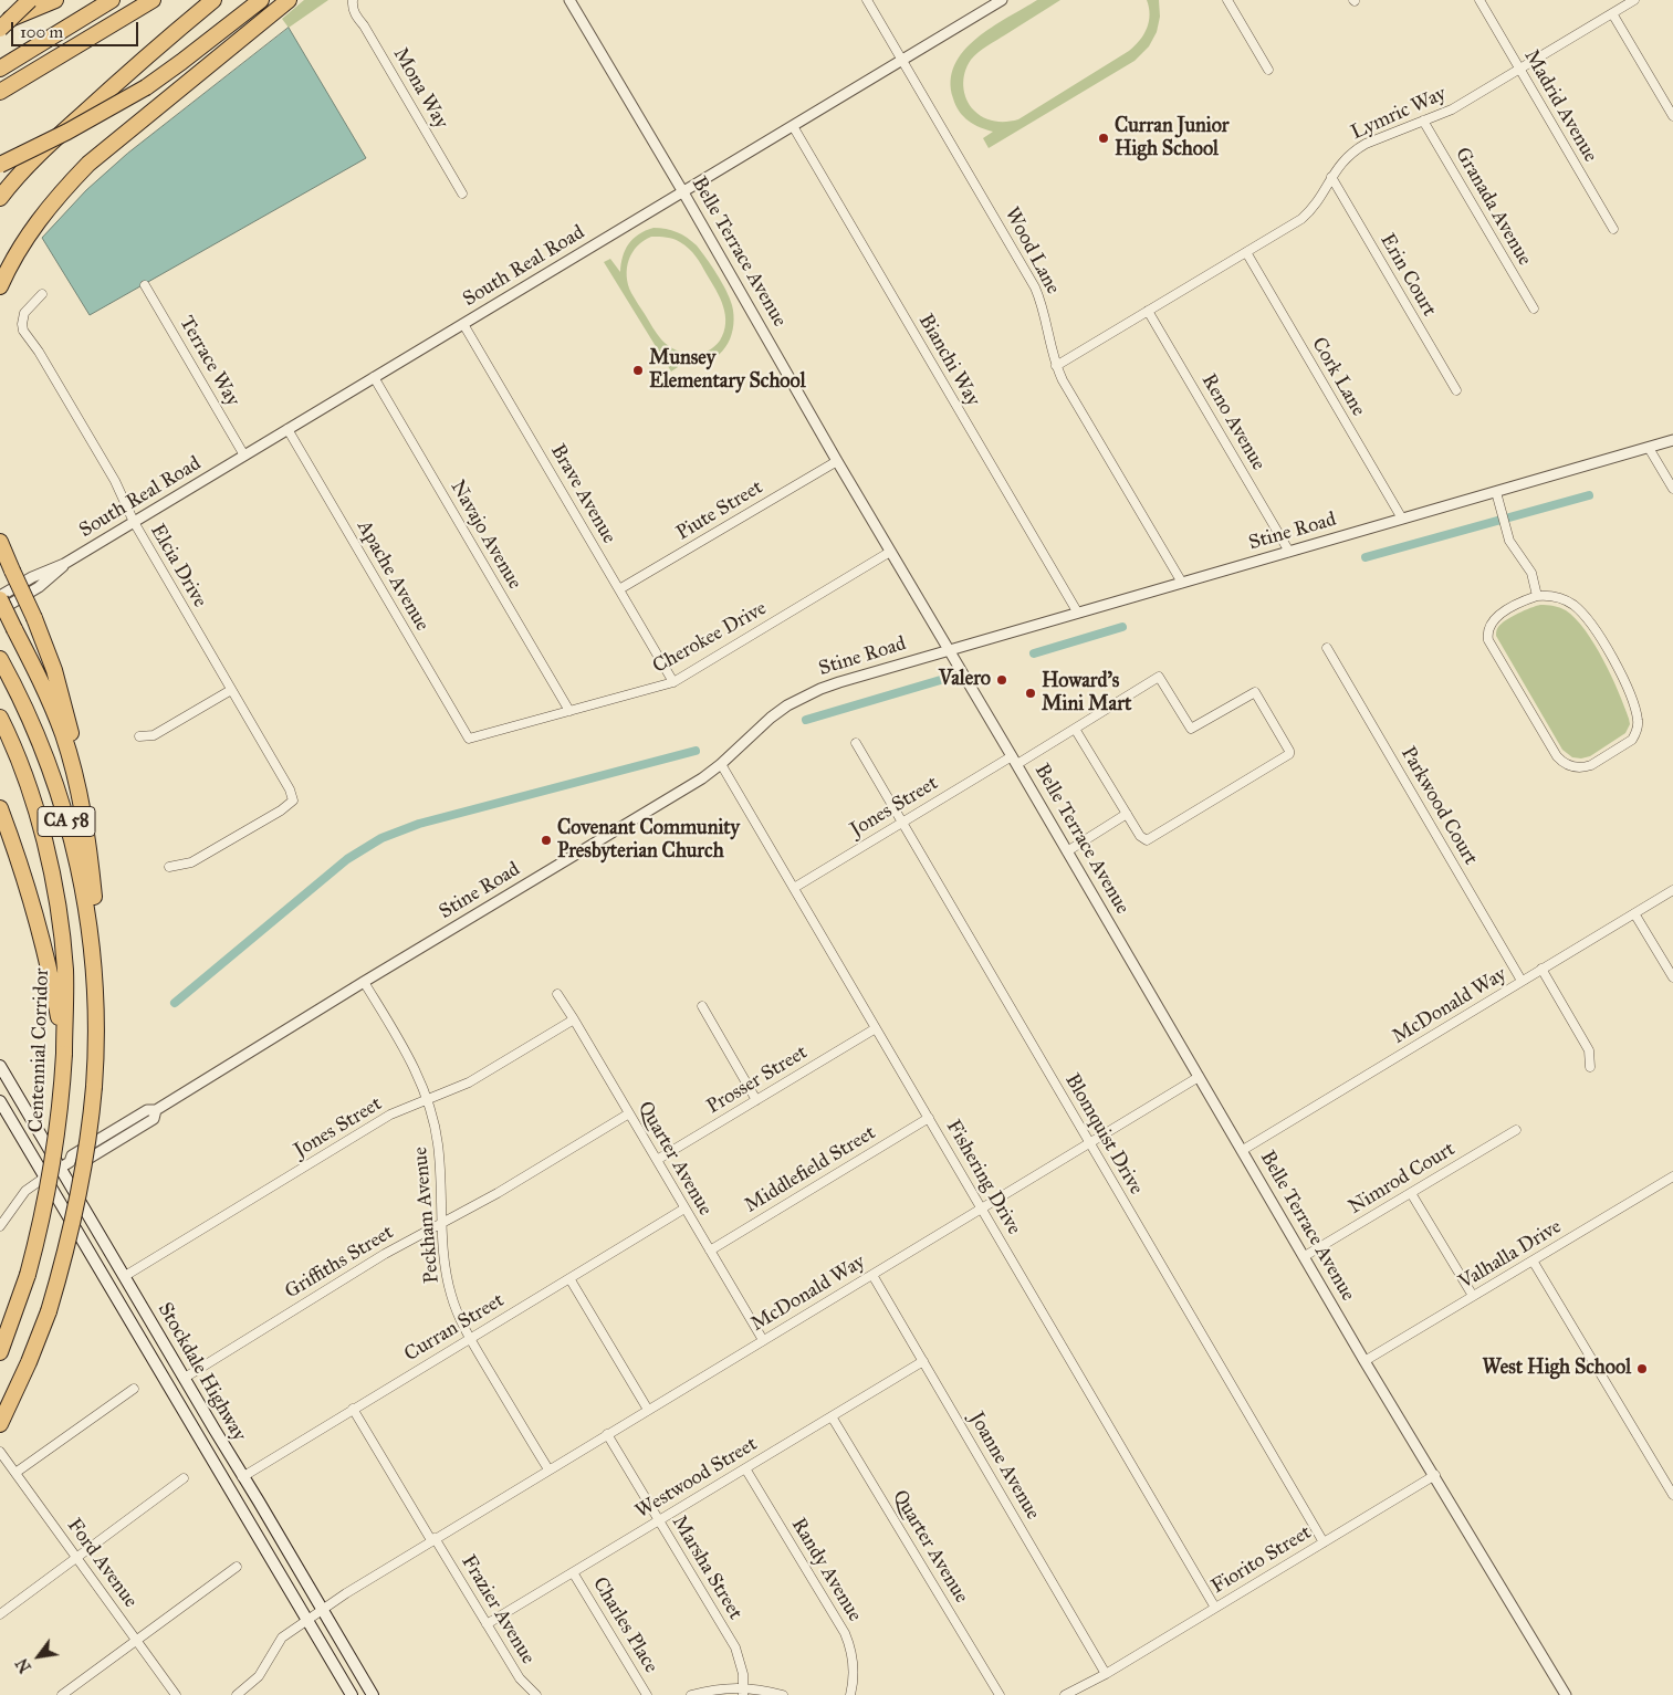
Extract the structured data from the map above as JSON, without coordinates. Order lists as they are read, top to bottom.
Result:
{
  "streets": {
    "highway": ["CA 58", "Centennial Corridor"],
    "main road": ["Stockdale Highway"],
    "street": [
      "Mona Way",
      "Madrid Avenue",
      "Lymric Way",
      "Granada Avenue",
      "Wood Lane",
      "Belle Terrace Avenue",
      "South Real Road",
      "Erin Court",
      "Bianchi Way",
      "Terrace Way",
      "Cork Lane",
      "Reno Avenue",
      "Brave Avenue",
      "Piute Street",
      "Stine Road",
      "Navajo Avenue",
      "Elcia Drive",
      "Apache Avenue",
      "Cherokee Drive",
      "Parkwood Court",
      "Jones Street",
      "McDonald Way",
      "Prosser Street",
      "Blomquist Drive",
      "Quarter Avenue",
      "Middlefield Street",
      "Fishering Drive",
      "Nimrod Court",
      "Peckham Avenue",
      "Valhalla Drive",
      "Griffiths Street",
      "Curran Street",
      "Joanne Avenue",
      "Westwood Street",
      "Fiorito Street",
      "Ford Avenue",
      "Marsha Street",
      "Randy Avenue",
      "Frazier Avenue",
      "Charles Place"
    ]
  },
  "crossings": [
    ["Madrid Avenue", "Lymric Way"],
    ["Lymric Way", "Granada Avenue"],
    ["Lymric Way", "Wood Lane"],
    ["Lymric Way", "Erin Court"],
    ["Lymric Way", "Cork Lane"],
    ["Lymric Way", "Reno Avenue"],
    ["Wood Lane", "South Real Road"],
    ["Wood Lane", "Stine Road"],
    ["Belle Terrace Avenue", "South Real Road"],
    ["Belle Terrace Avenue", "Piute Street"],
    ["Belle Terrace Avenue", "Stine Road"],
    ["Belle Terrace Avenue", "Cherokee Drive"],
    ["Belle Terrace Avenue", "Jones Street"],
    ["Belle Terrace Avenue", "McDonald Way"],
    ["Belle Terrace Avenue", "Nimrod Court"],
    ["Belle Terrace Avenue", "Valhalla Drive"],
    ["Belle Terrace Avenue", "Fiorito Street"],
    ["South Real Road", "Bianchi Way"],
    ["South Real Road", "Terrace Way"],
    ["South Real Road", "Brave Avenue"],
    ["South Real Road", "Navajo Avenue"],
    ["South Real Road", "Elcia Drive"],
    ["South Real Road", "Apache Avenue"],
    ["Bianchi Way", "Stine Road"],
    ["Cork Lane", "Stine Road"],
    ["Reno Avenue", "Stine Road"],
    ["Brave Avenue", "Piute Street"],
    ["Brave Avenue", "Cherokee Drive"],
    ["Stine Road", "Fishering Drive"],
    ["Stine Road", "Peckham Avenue"],
    ["Stine Road", "Stockdale Highway"],
    ["Navajo Avenue", "Cherokee Drive"],
    ["Apache Avenue", "Cherokee Drive"],
    ["Parkwood Court", "McDonald Way"],
    ["Jones Street", "Blomquist Drive"],
    ["Jones Street", "Quarter Avenue"],
    ["Jones Street", "Fishering Drive"],
    ["Jones Street", "Peckham Avenue"],
    ["Jones Street", "Stockdale Highway"],
    ["McDonald Way", "Blomquist Drive"],
    ["McDonald Way", "Quarter Avenue"],
    ["McDonald Way", "Fishering Drive"],
    ["McDonald Way", "Peckham Avenue"],
    ["McDonald Way", "Stockdale Highway"],
    ["McDonald Way", "Joanne Avenue"],
    ["McDonald Way", "Marsha Street"],
    ["McDonald Way", "Frazier Avenue"],
    ["Prosser Street", "Quarter Avenue"],
    ["Prosser Street", "Fishering Drive"],
    ["Blomquist Drive", "Fiorito Street"],
    ["Quarter Avenue", "Middlefield Street"],
    ["Quarter Avenue", "Griffiths Street"],
    ["Quarter Avenue", "Curran Street"],
    ["Quarter Avenue", "Westwood Street"],
    ["Middlefield Street", "Fishering Drive"],
    ["Fishering Drive", "Fiorito Street"],
    ["Peckham Avenue", "Griffiths Street"],
    ["Peckham Avenue", "Curran Street"],
    ["Griffiths Street", "Stockdale Highway"],
    ["Curran Street", "Stockdale Highway"],
    ["Curran Street", "Frazier Avenue"],
    ["Joanne Avenue", "Westwood Street"],
    ["Joanne Avenue", "Fiorito Street"],
    ["Westwood Street", "Marsha Street"],
    ["Westwood Street", "Randy Avenue"],
    ["Westwood Street", "Frazier Avenue"],
    ["Westwood Street", "Charles Place"]
  ],
  "places": [
    "Curran Junior High School",
    "Munsey Elementary School",
    "Valero",
    "Howard's Mini Mart",
    "Covenant Community Presbyterian Church",
    "West High School"
  ],
  "scale_bar": "100 m",
  "north": "bottom left"
}
